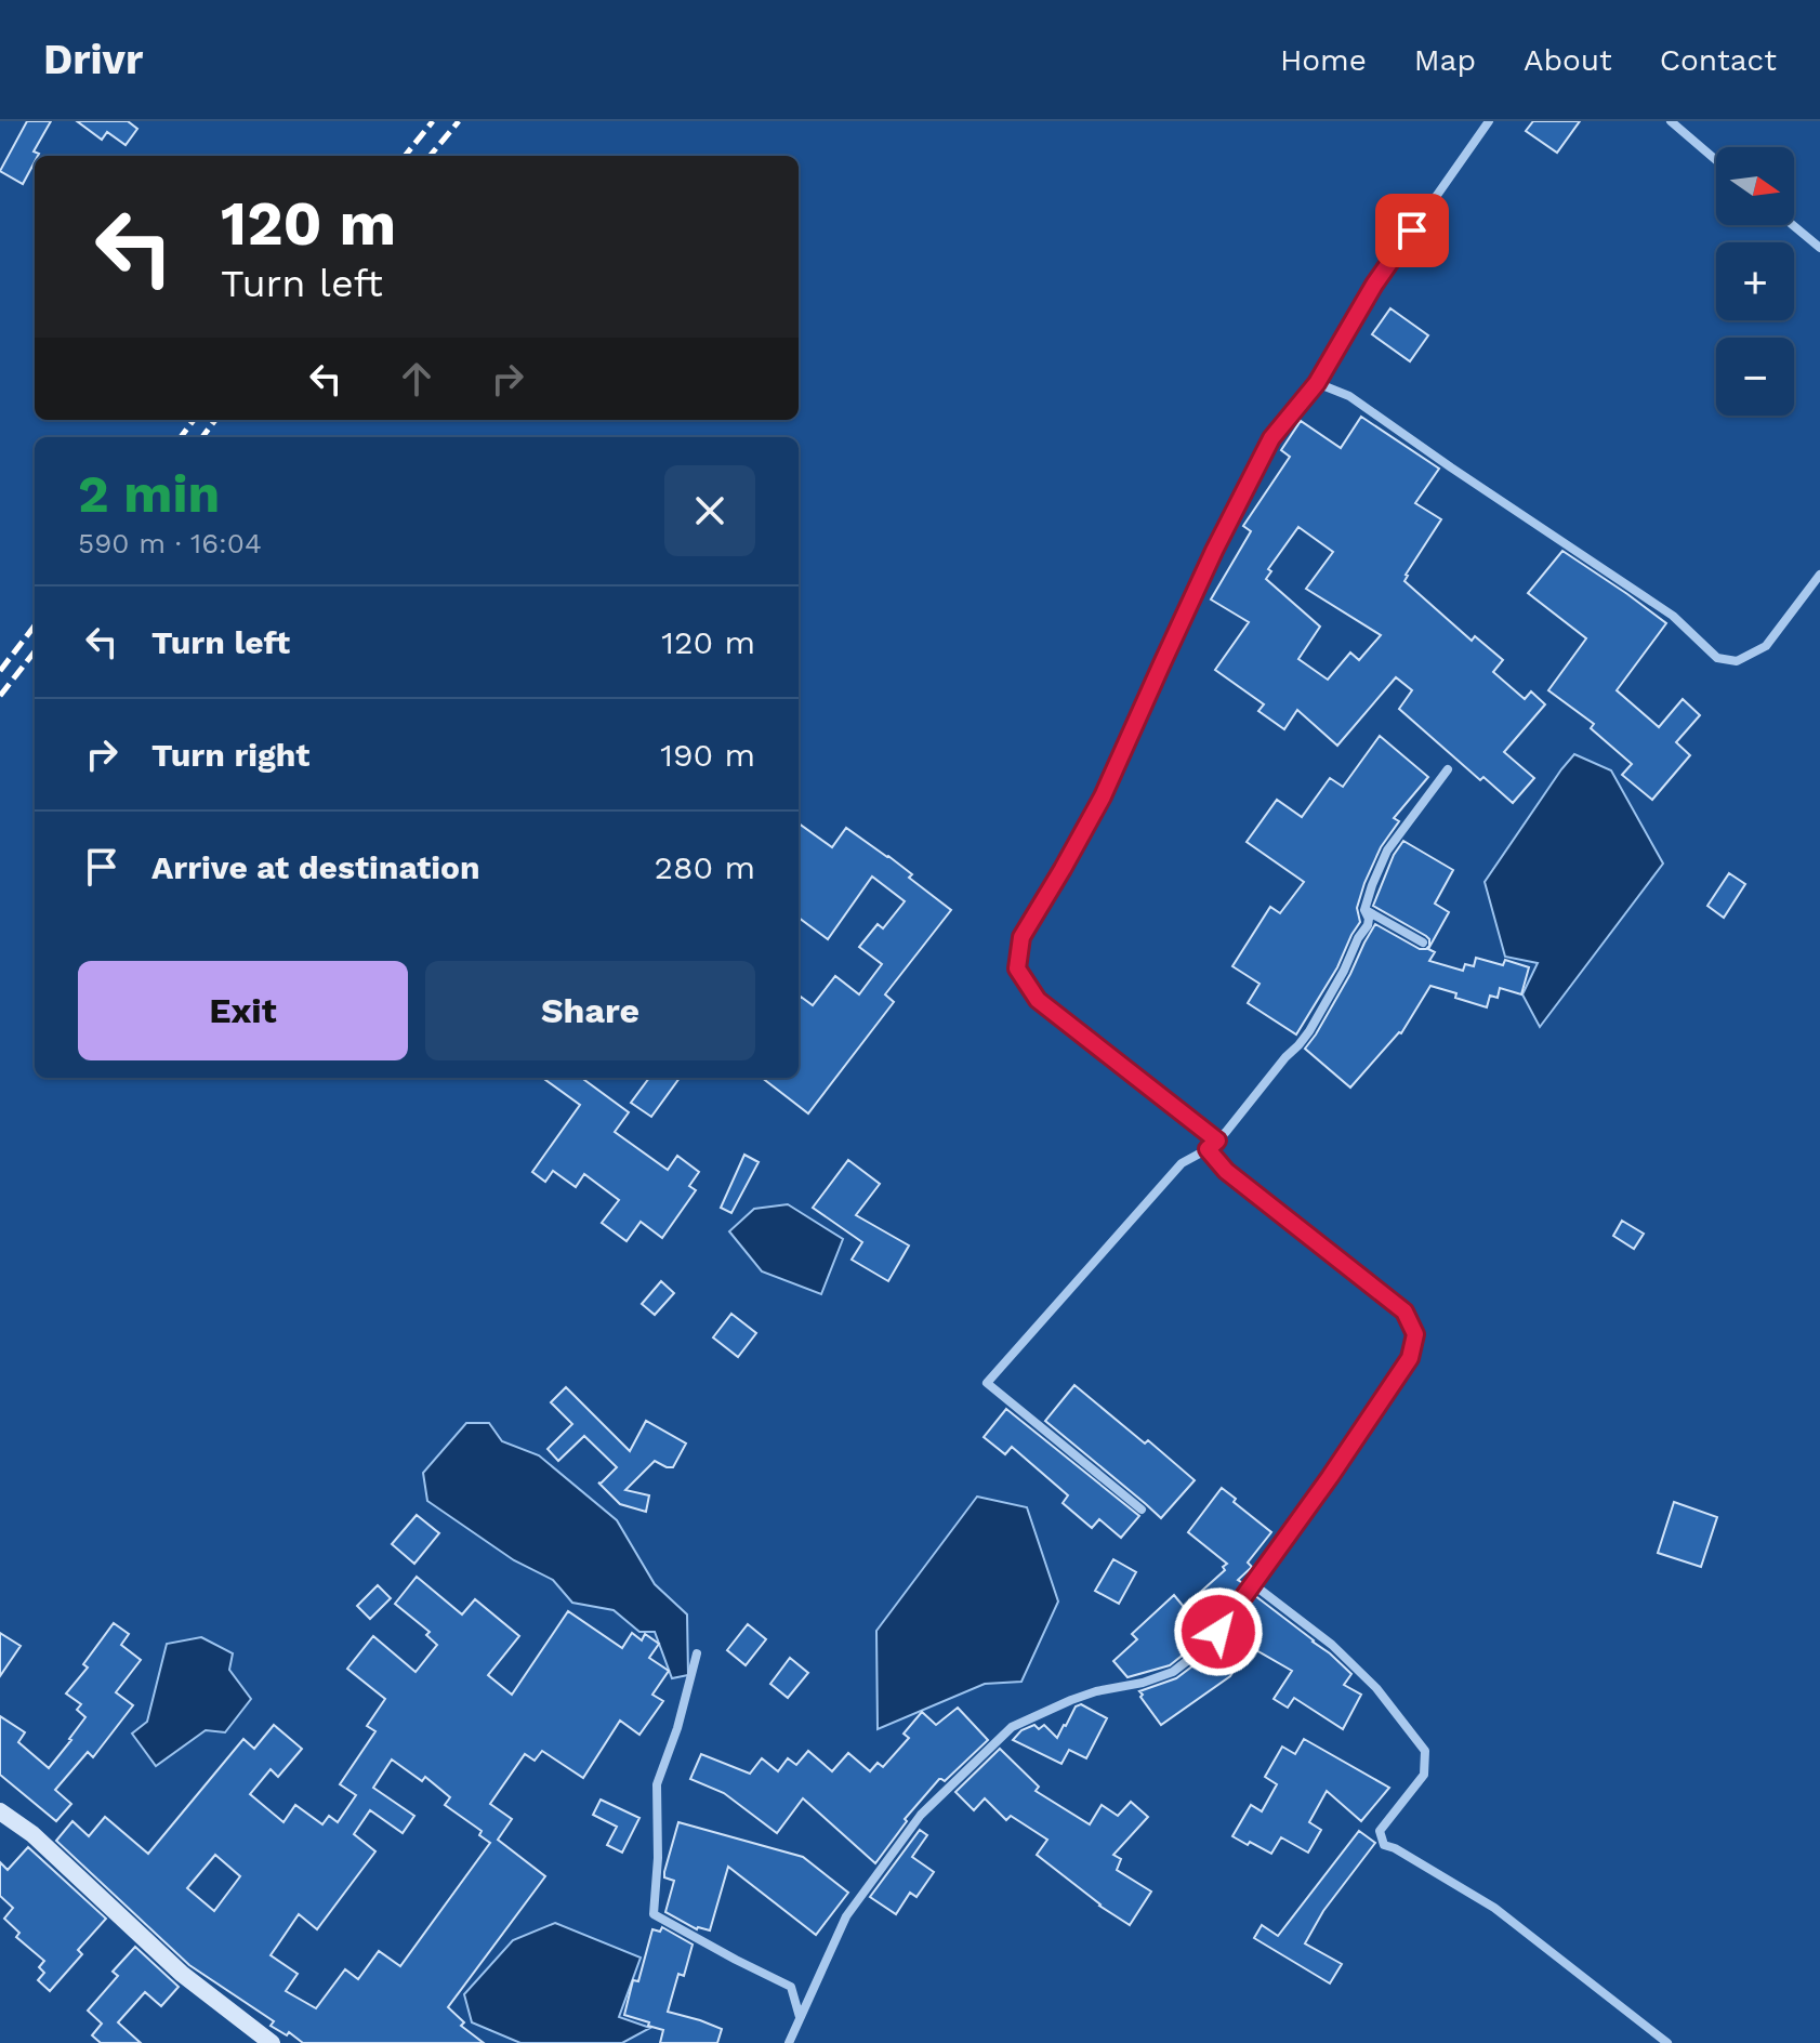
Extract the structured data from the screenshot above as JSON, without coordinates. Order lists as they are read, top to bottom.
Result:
{
  "north": "right",
  "page": {
    "header": "Drivr",
    "nav": [
      "Home",
      "Map",
      "About",
      "Contact"
    ],
    "map_buttons": ["+", "−"],
    "turn": ["120 m", "Turn left"],
    "heading": ["2 min", "590 m · 16:04"],
    "list": [
      {
        "name": "Turn left",
        "value": "120 m"
      },
      {
        "name": "Turn right",
        "value": "190 m"
      },
      {
        "name": "Arrive at destination",
        "value": "280 m"
      }
    ],
    "buttons": ["Exit", "Share"]
  }
}
